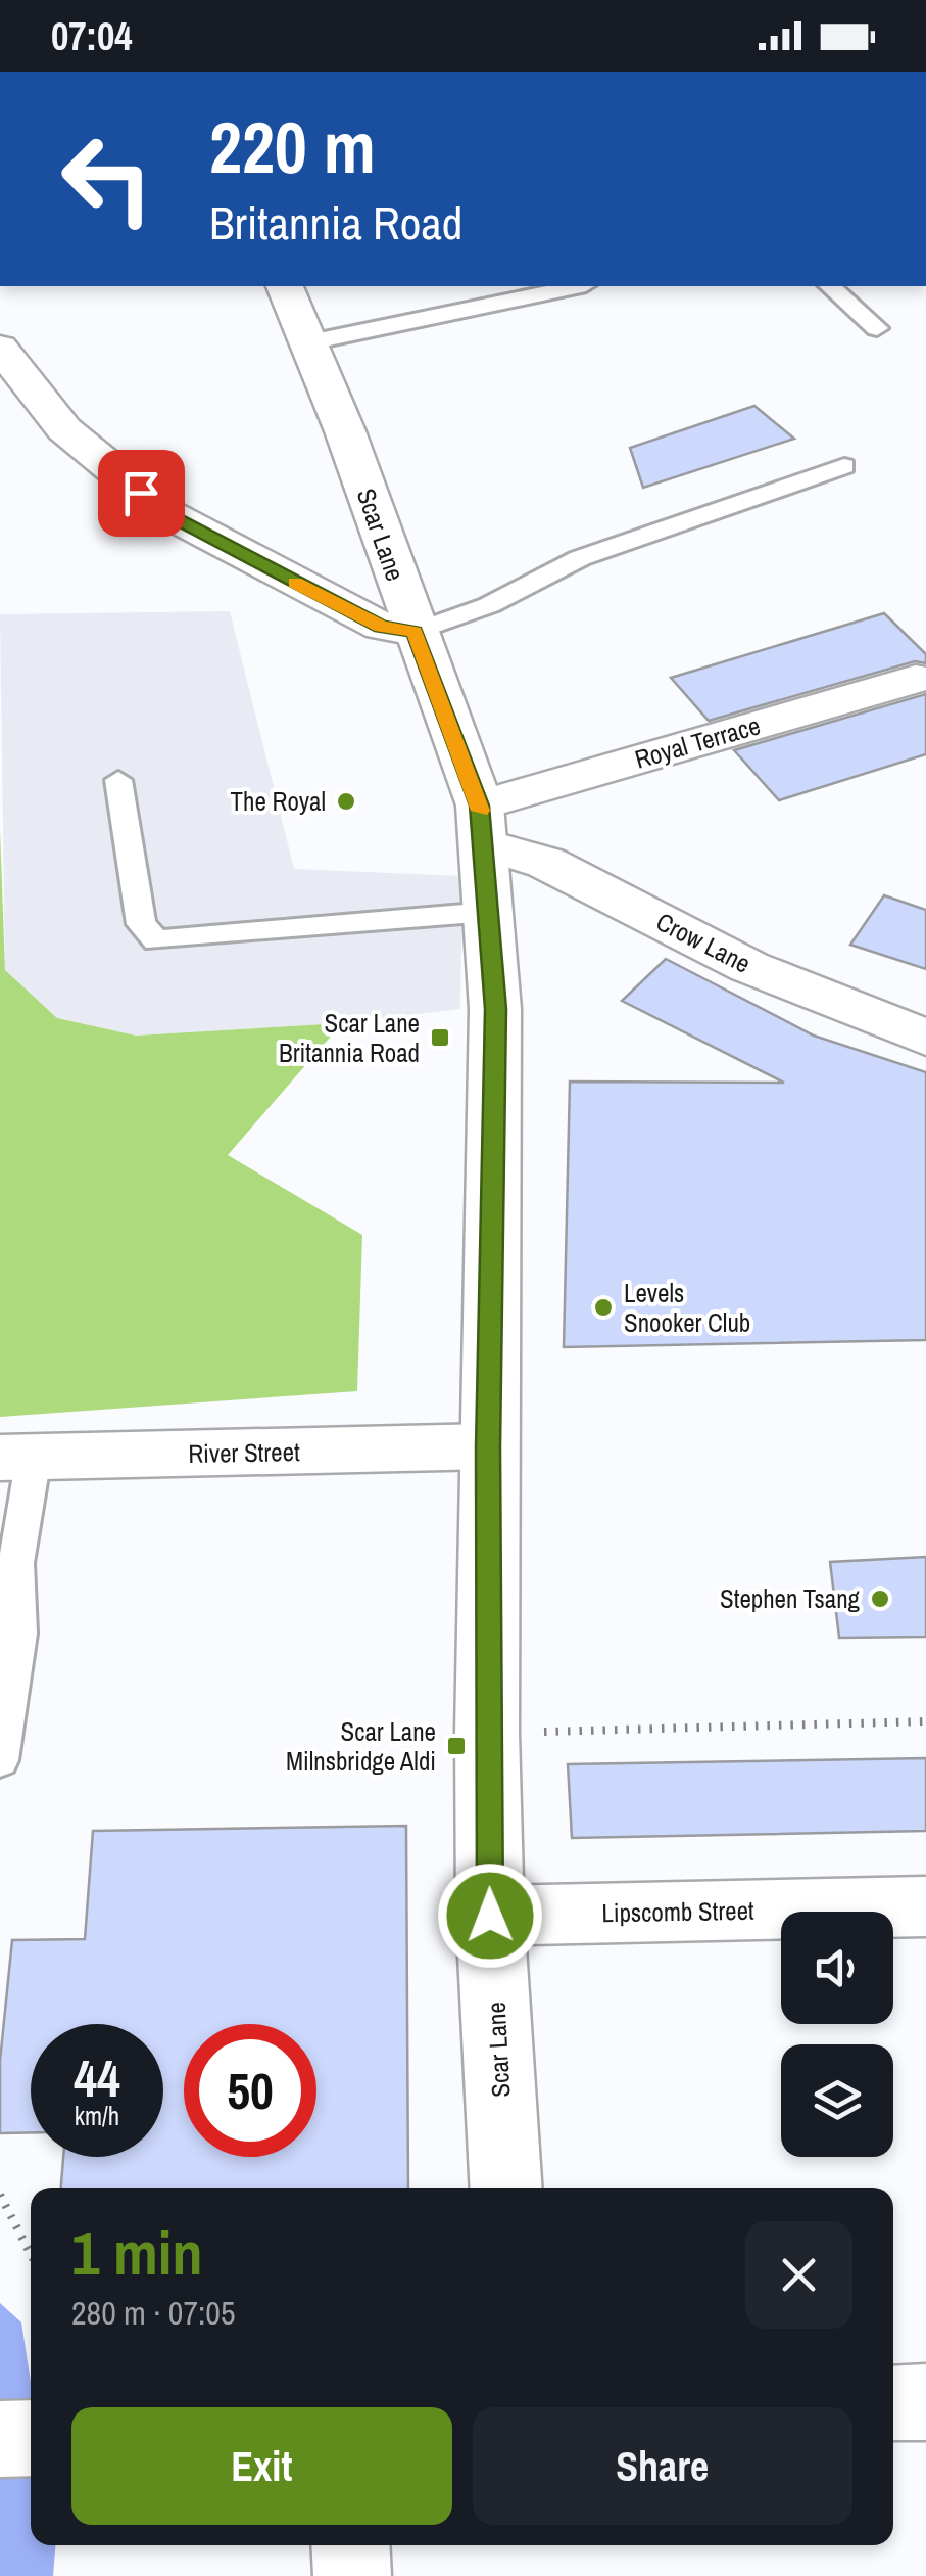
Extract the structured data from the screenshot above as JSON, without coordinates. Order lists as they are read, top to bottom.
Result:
{
  "streets": {
    "main road": [
      "Scar Lane",
      "Royal Terrace",
      "Crow Lane",
      "River Street",
      "Lipscomb Street"
    ]
  },
  "crossings": [
    ["Scar Lane", "Royal Terrace"],
    ["Scar Lane", "Crow Lane"],
    ["Scar Lane", "River Street"],
    ["Scar Lane", "Lipscomb Street"],
    ["Royal Terrace", "Crow Lane"]
  ],
  "places": {
    "other": ["The Royal", "Levels Snooker Club", "Stephen Tsang"],
    "transit": ["Scar Lane Britannia Road", "Scar Lane Milnsbridge Aldi"]
  },
  "page": {
    "status": "07:04",
    "turn": ["220 m", "Britannia Road"],
    "speed": "44 km/h",
    "limit": "50",
    "heading": ["1 min", "280 m · 07:05"],
    "buttons": ["Exit", "Share"]
  }
}
